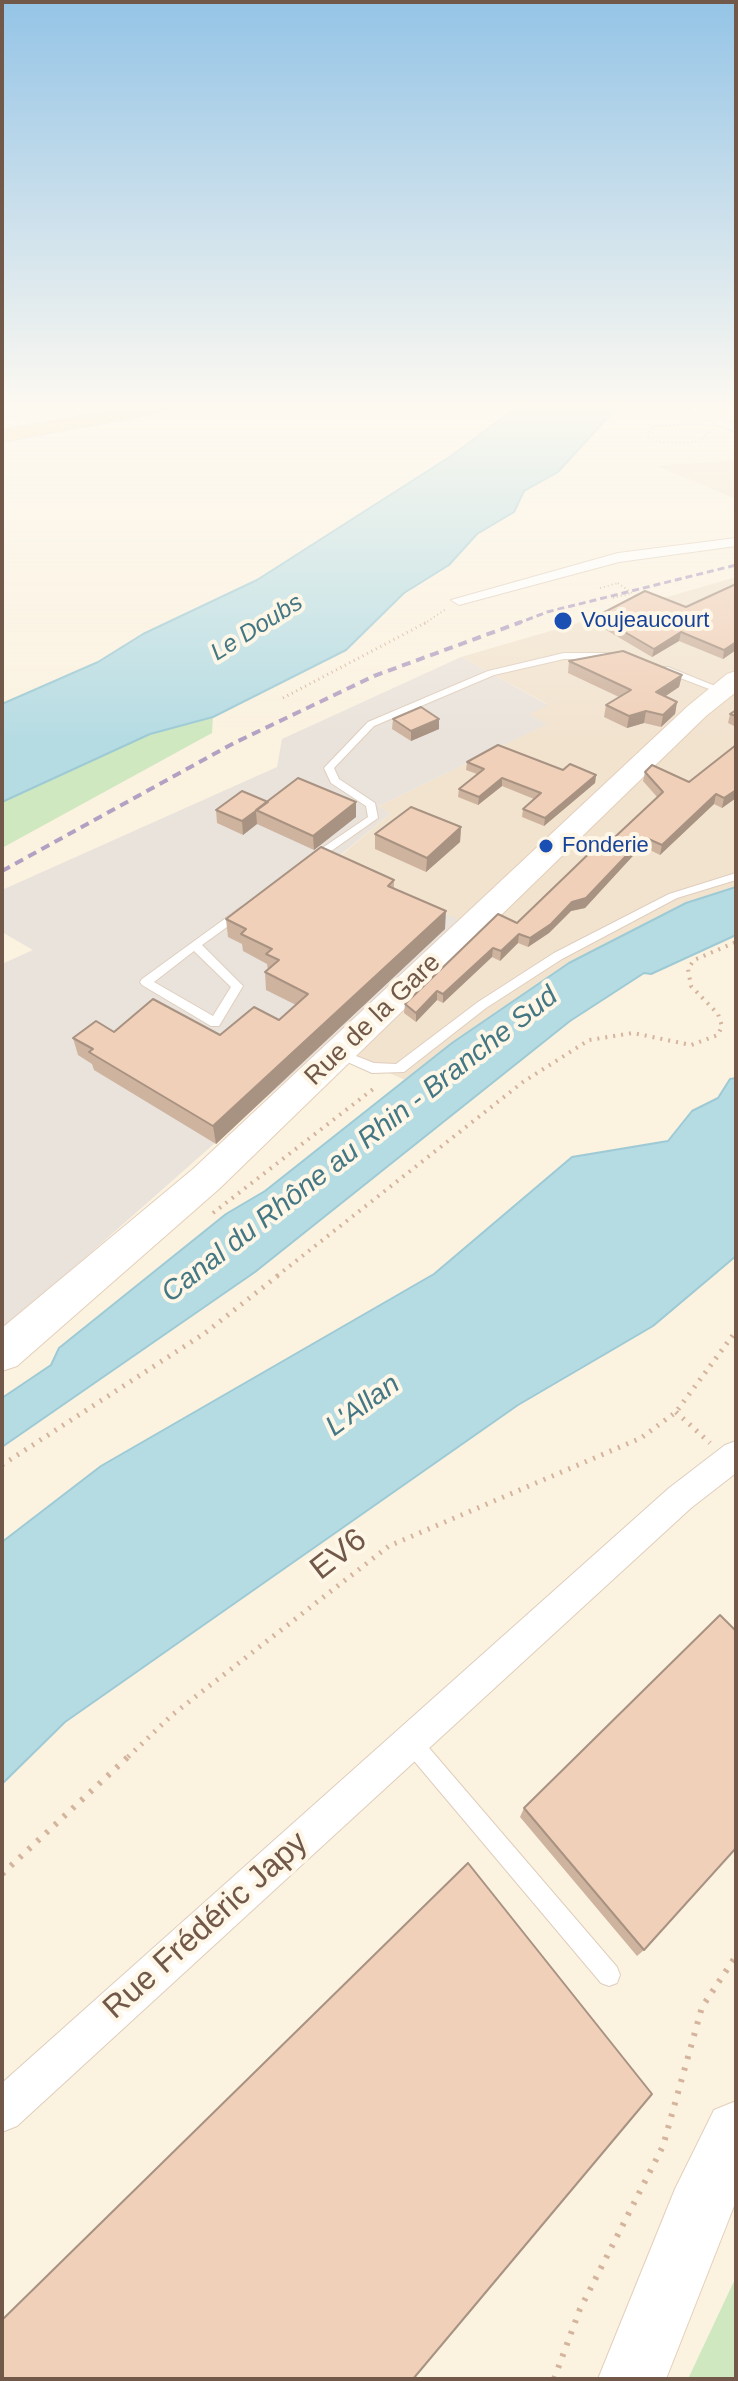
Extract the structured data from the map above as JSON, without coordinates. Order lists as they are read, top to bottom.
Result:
{
  "streets": {
    "main road": ["Rue de la Gare"],
    "street": ["Rue Frédéric Japy"],
    "path": ["EV6"]
  },
  "water": ["Le Doubs", "Canal du Rhône au Rhin - Branche Sud", "L'Allan"],
  "places": ["Voujeaucourt", "Fonderie"]
}
